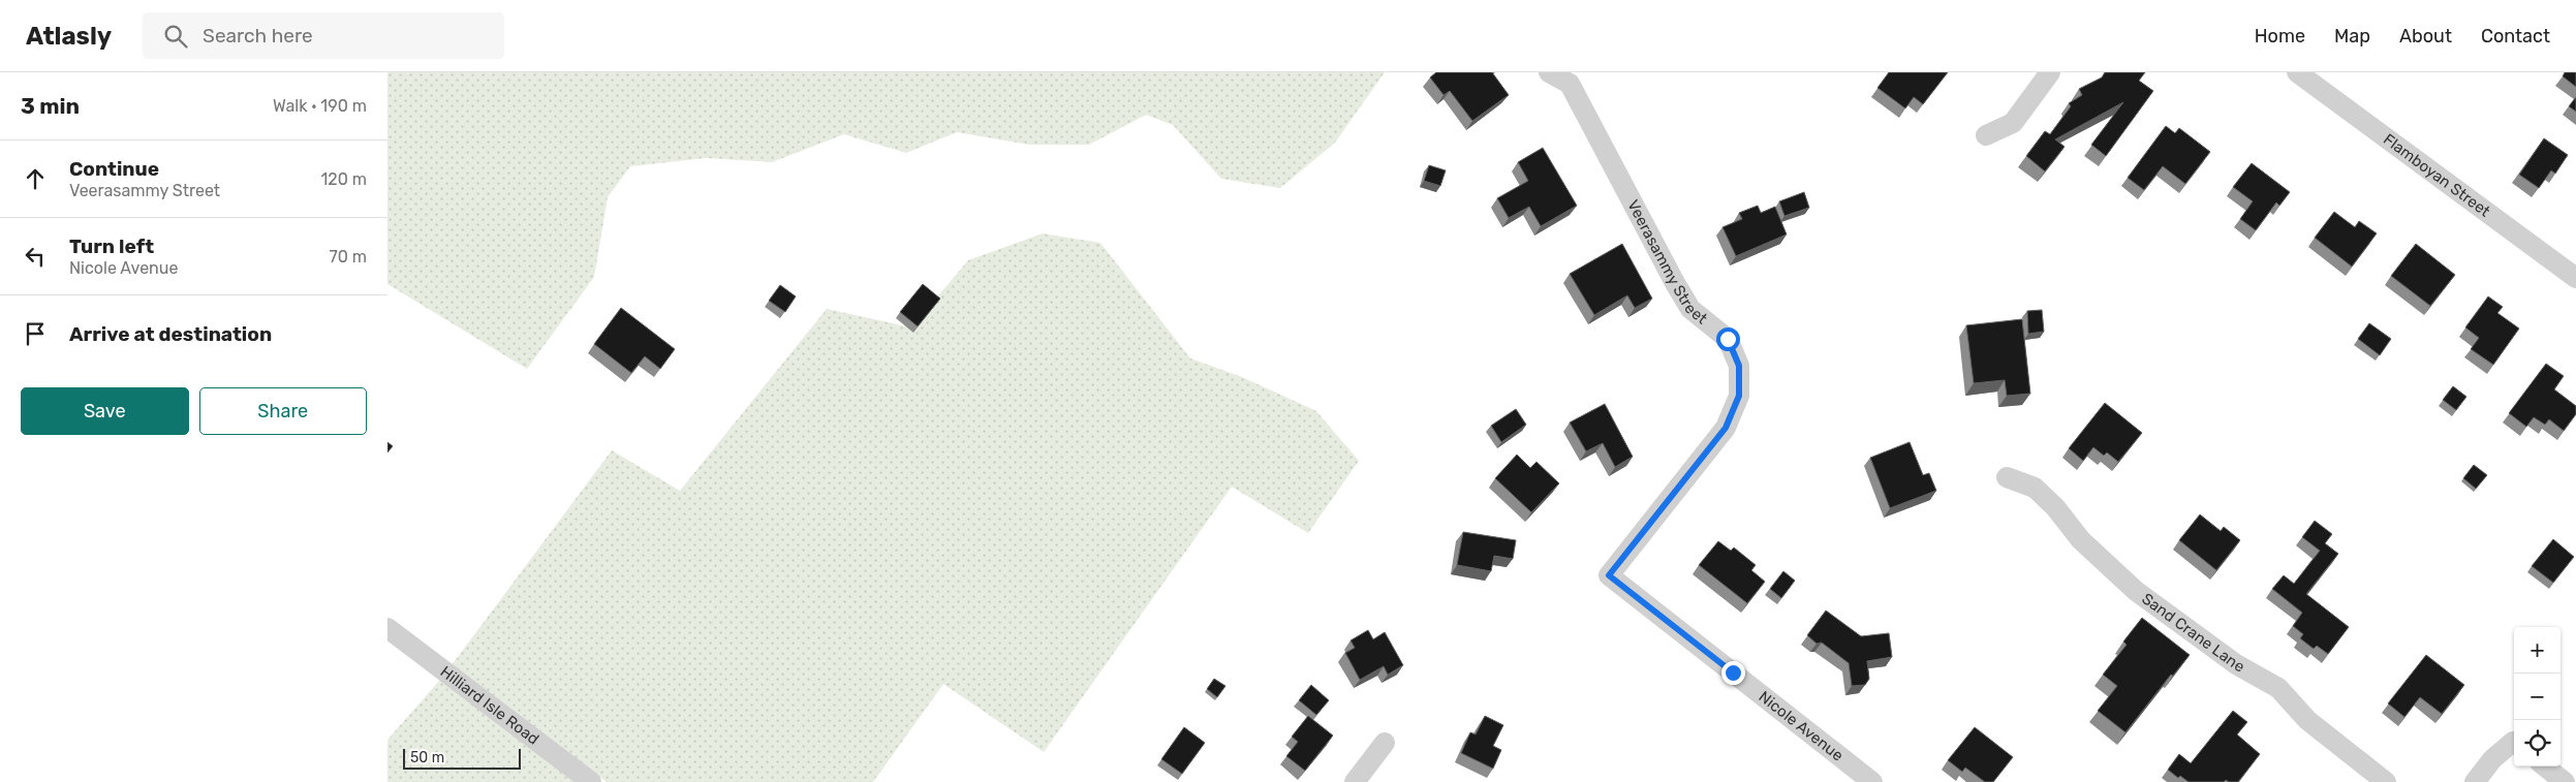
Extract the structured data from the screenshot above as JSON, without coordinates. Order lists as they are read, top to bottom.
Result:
{
  "streets": {
    "street": [
      "Flamboyan Street",
      "Veerasammy Street",
      "Sand Crane Lane",
      "Hilliard Isle Road",
      "Nicole Avenue"
    ]
  },
  "crossings": [
    ["Veerasammy Street", "Nicole Avenue"]
  ],
  "scale_bar": "50 m",
  "page": {
    "header": "Atlasly",
    "search": "Search here",
    "nav": [
      "Home",
      "Map",
      "About",
      "Contact"
    ],
    "heading": ["3 min", "Walk · 190 m"],
    "list": [
      ["Continue", "Veerasammy Street", "120 m"],
      ["Turn left", "Nicole Avenue", "70 m"],
      "Arrive at destination"
    ],
    "buttons": ["Save", "Share"],
    "map_buttons": ["+", "−"],
    "scale": "50 m"
  }
}
